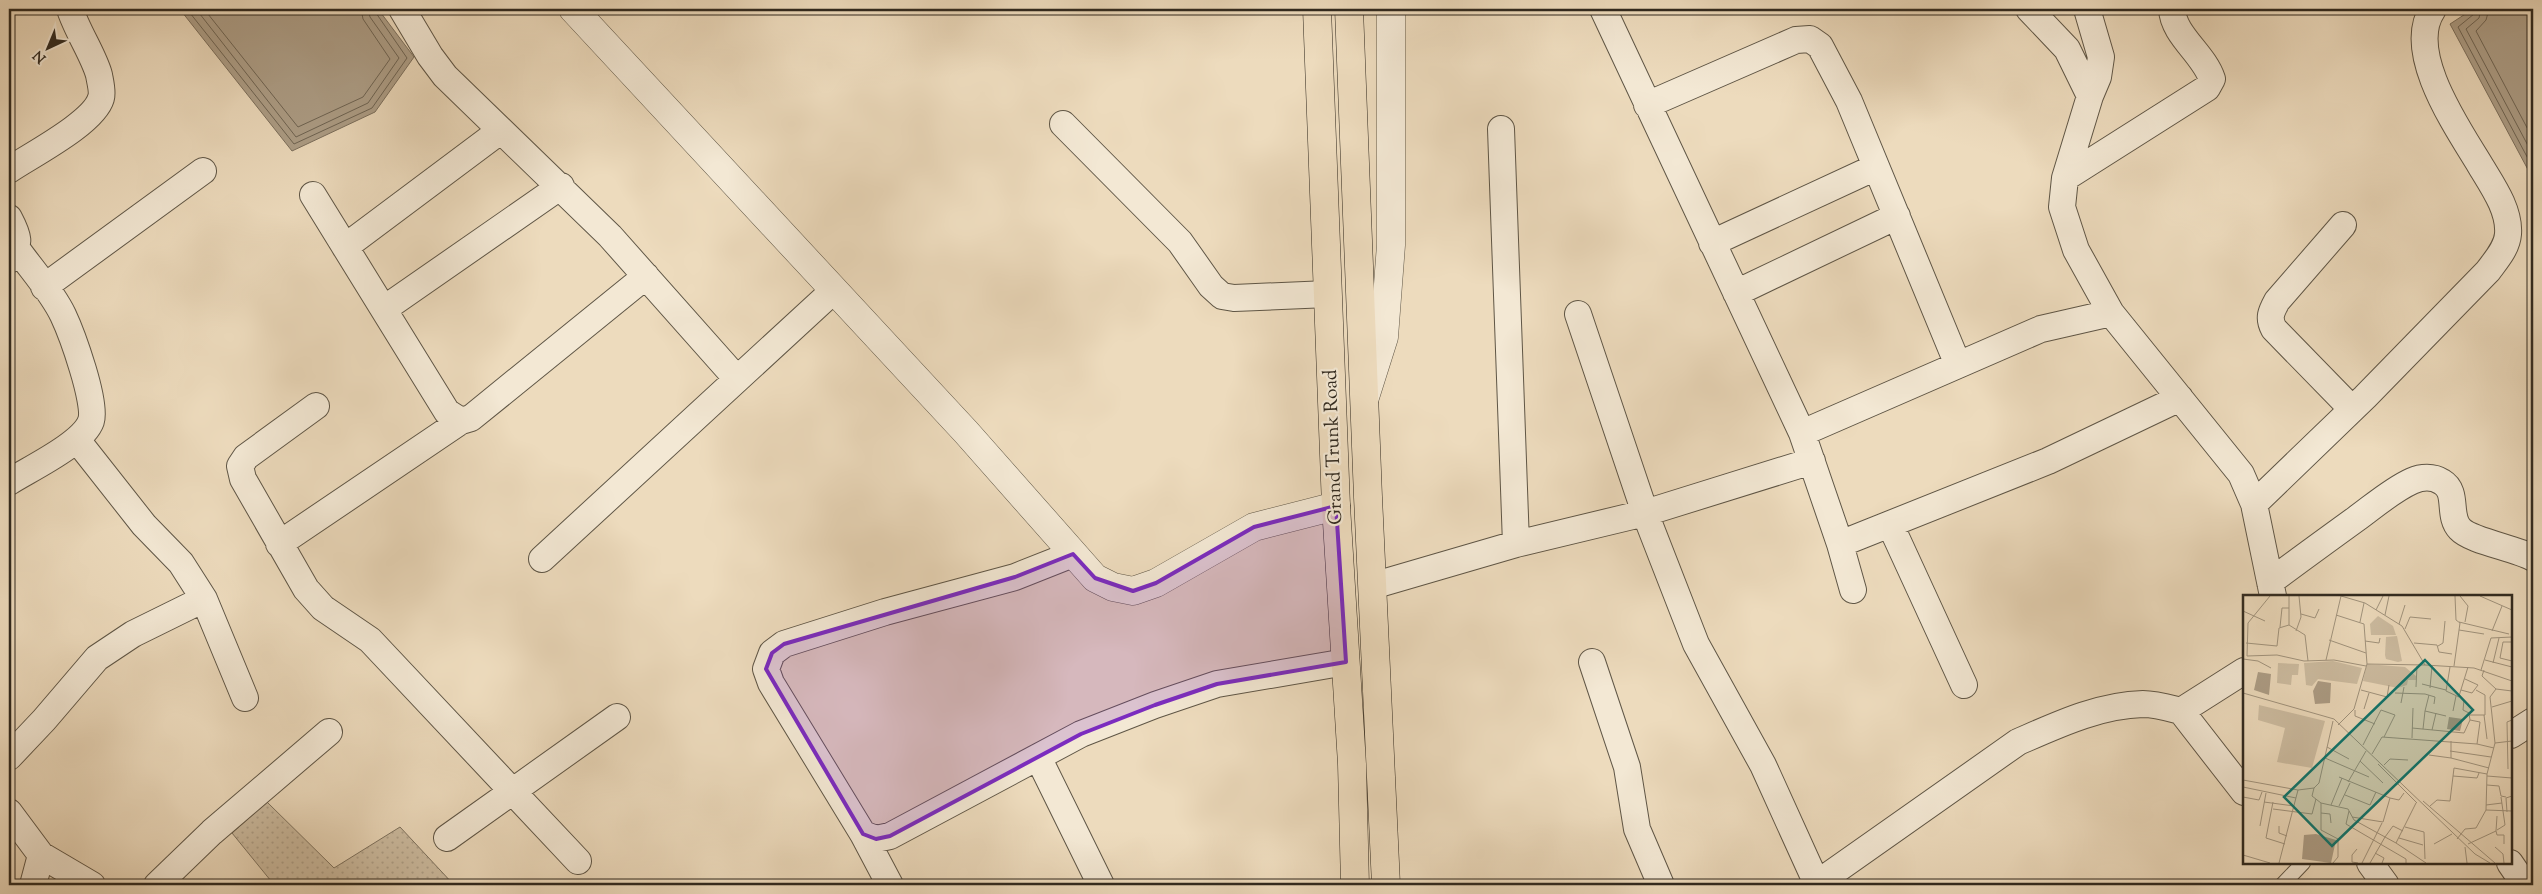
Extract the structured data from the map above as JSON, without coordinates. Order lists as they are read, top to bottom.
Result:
{
  "streets": {
    "highway": ["Grand Trunk Road"]
  },
  "north": "bottom left"
}
